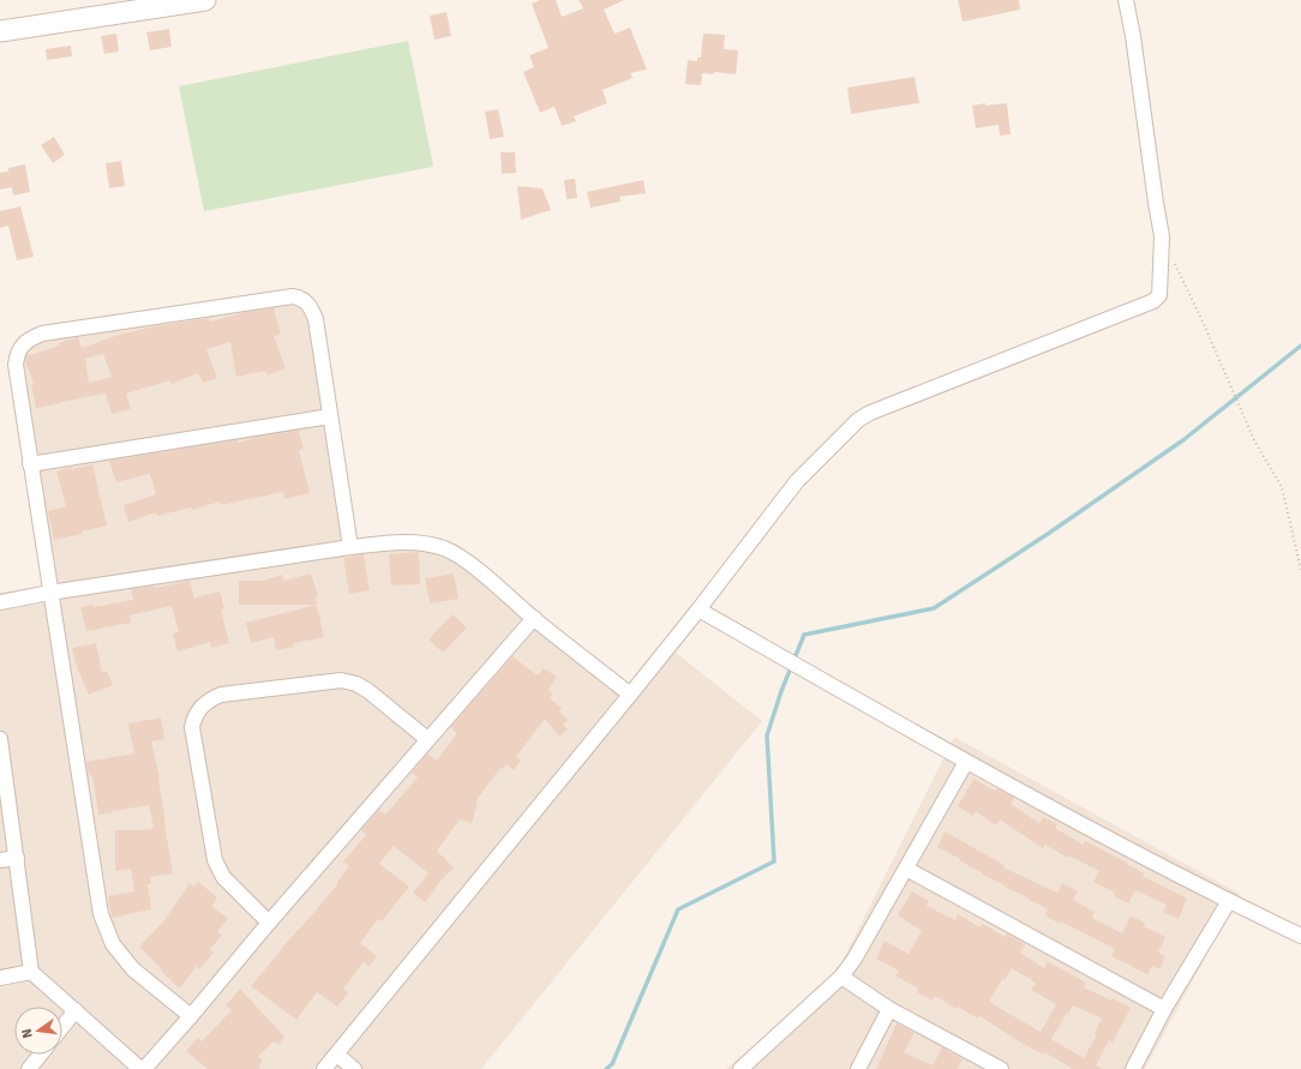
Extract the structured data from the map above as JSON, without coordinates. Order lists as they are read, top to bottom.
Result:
{
  "north": "left"
}
